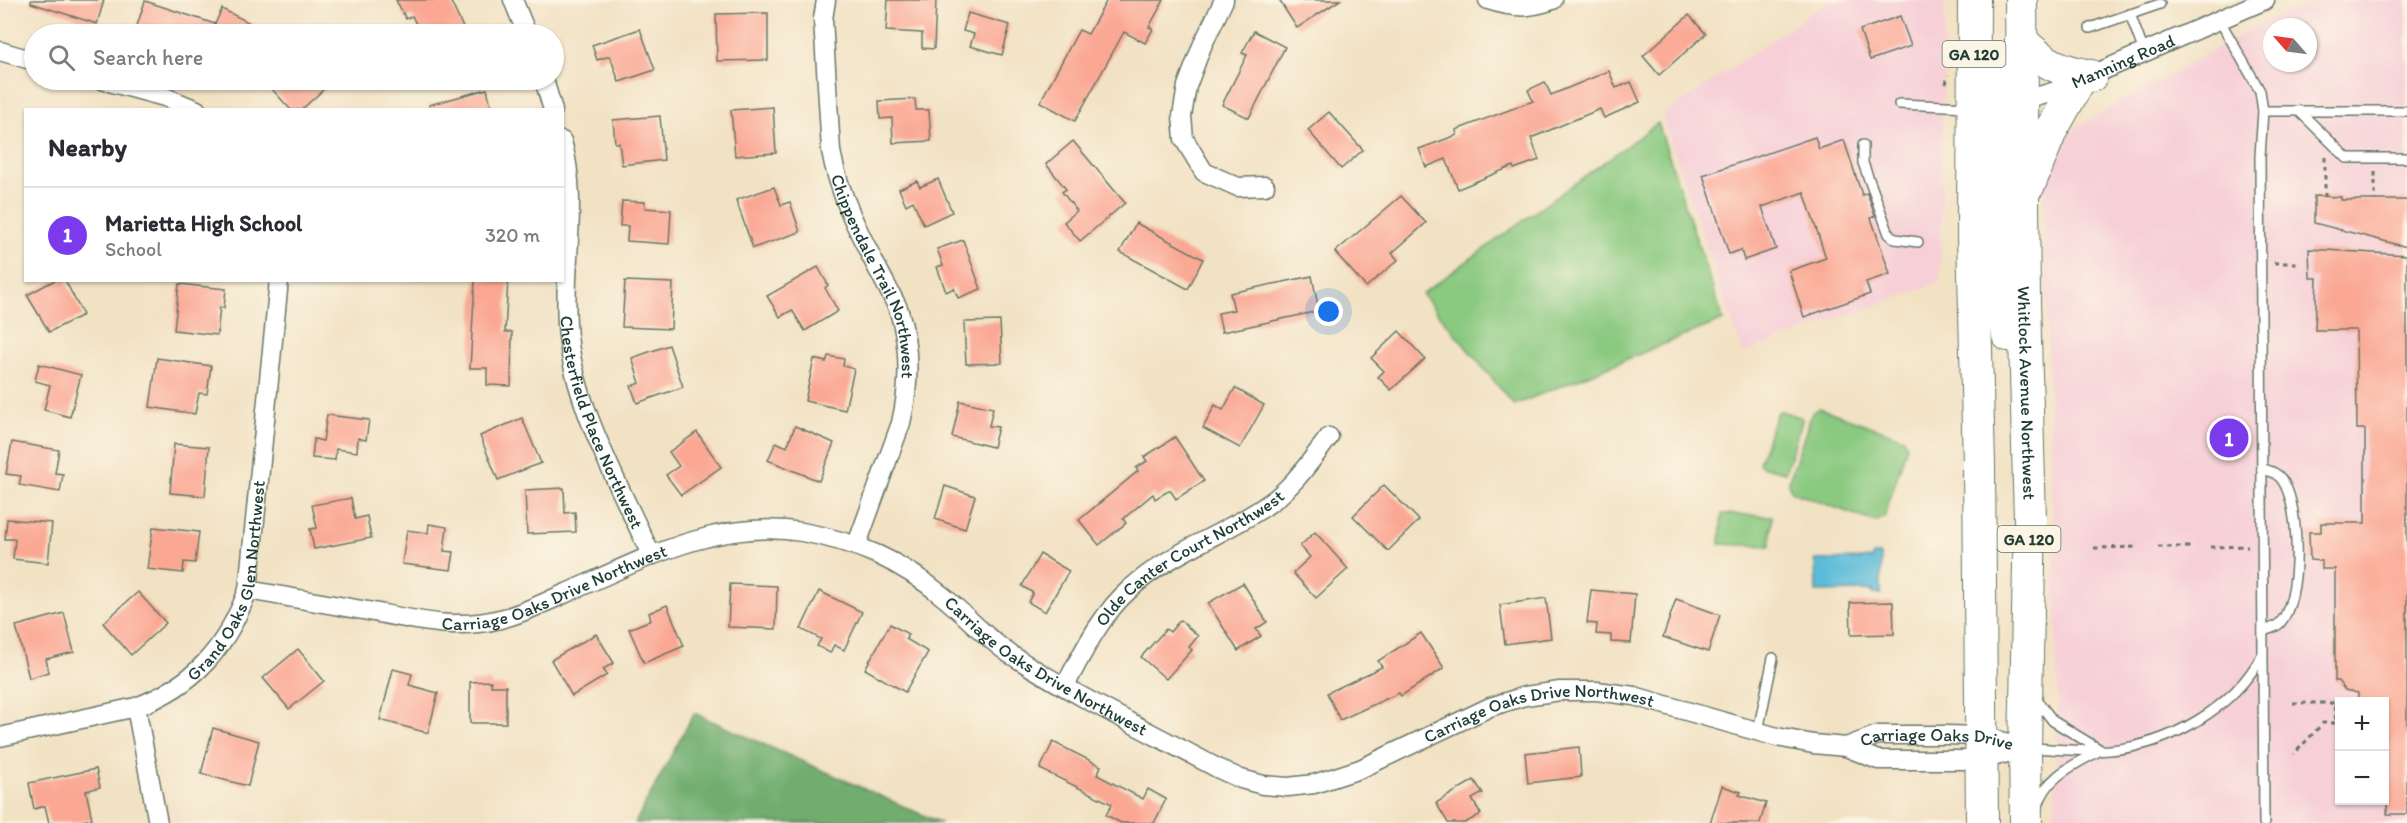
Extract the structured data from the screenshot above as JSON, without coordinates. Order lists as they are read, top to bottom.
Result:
{
  "streets": {
    "highway": ["GA 120", "Whitlock Avenue Northwest"],
    "street": [
      "Manning Road",
      "Chippendale Trail Northwest",
      "Chesterfield Place Northwest",
      "Olde Canter Court Northwest",
      "Grand Oaks Glen Northwest",
      "Carriage Oaks Drive Northwest",
      "Carriage Oaks Drive"
    ]
  },
  "crossings": [
    ["Manning Road", "Whitlock Avenue Northwest"],
    ["Chippendale Trail Northwest", "Carriage Oaks Drive Northwest"],
    ["Whitlock Avenue Northwest", "Carriage Oaks Drive"],
    ["Chesterfield Place Northwest", "Carriage Oaks Drive Northwest"],
    ["Olde Canter Court Northwest", "Carriage Oaks Drive Northwest"],
    ["Grand Oaks Glen Northwest", "Carriage Oaks Drive Northwest"],
    ["Carriage Oaks Drive Northwest", "Carriage Oaks Drive"]
  ],
  "north": "top left",
  "page": {
    "search": "Search here",
    "heading": "Nearby",
    "list": [
      {
        "mark": "1",
        "name": "Marietta High School",
        "note": "School",
        "value": "320 m"
      }
    ],
    "pins": "1",
    "map_buttons": ["+", "−"]
  }
}
